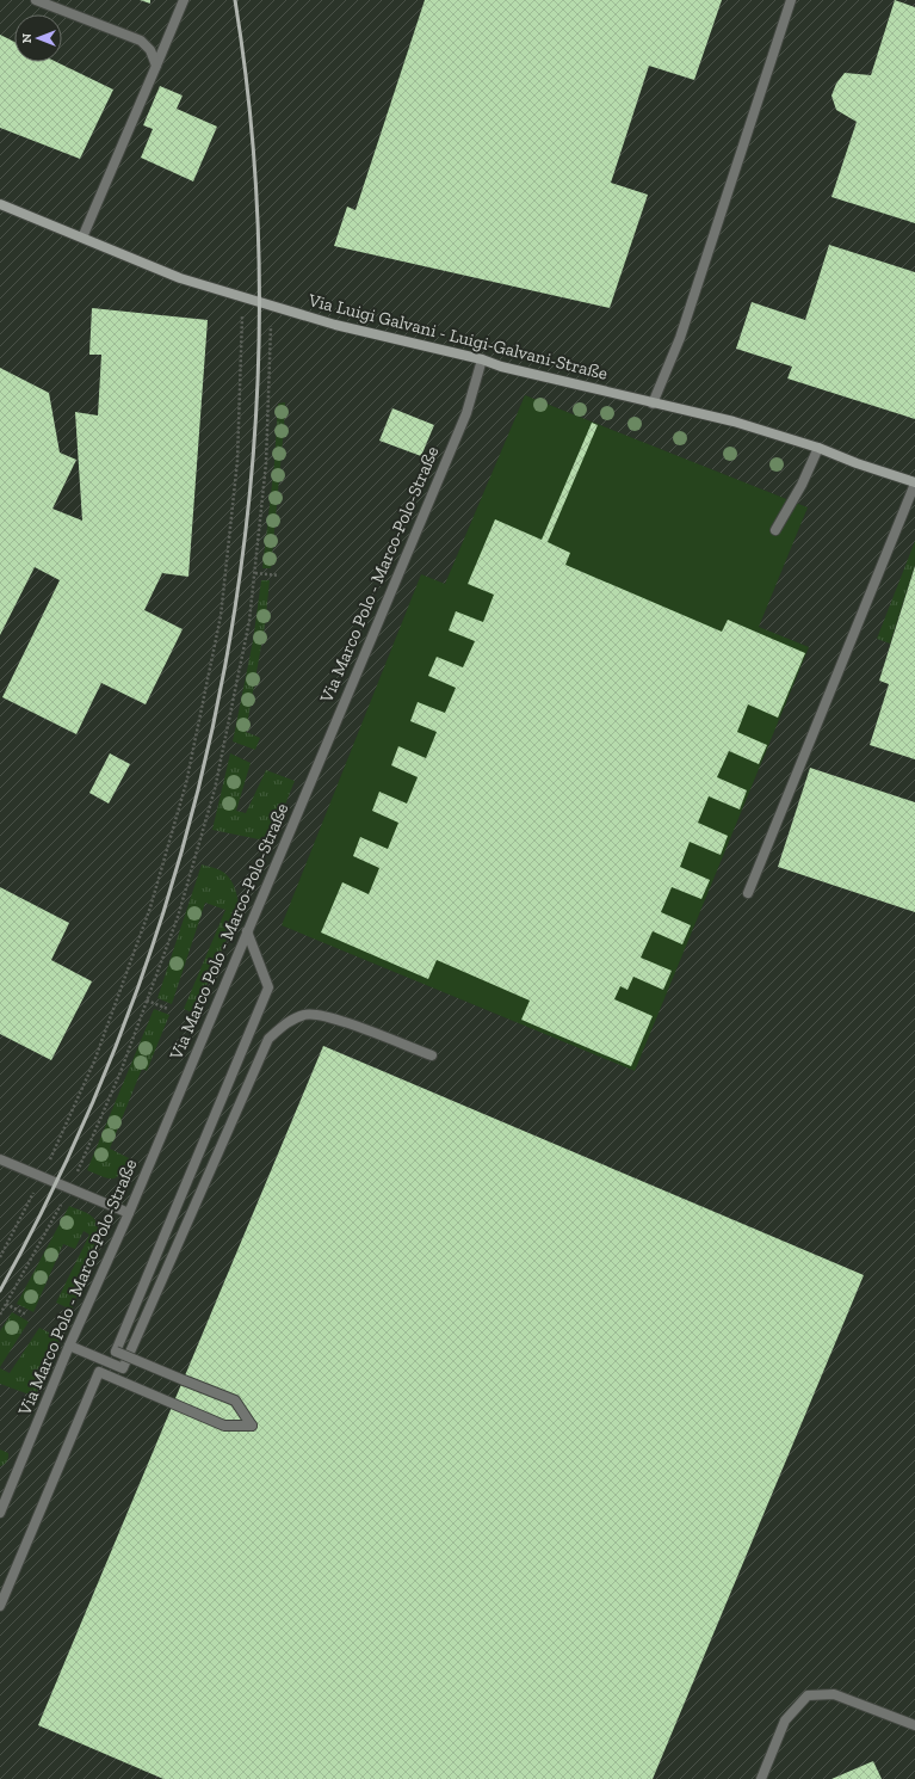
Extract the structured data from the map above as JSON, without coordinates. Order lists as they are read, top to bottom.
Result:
{
  "streets": {
    "main road": ["Via Luigi Galvani - Luigi-Galvani-Straße"],
    "street": ["Via Marco Polo - Marco-Polo-Straße"]
  },
  "crossings": [
    ["Via Luigi Galvani - Luigi-Galvani-Straße", "Via Marco Polo - Marco-Polo-Straße"]
  ],
  "north": "left"
}
